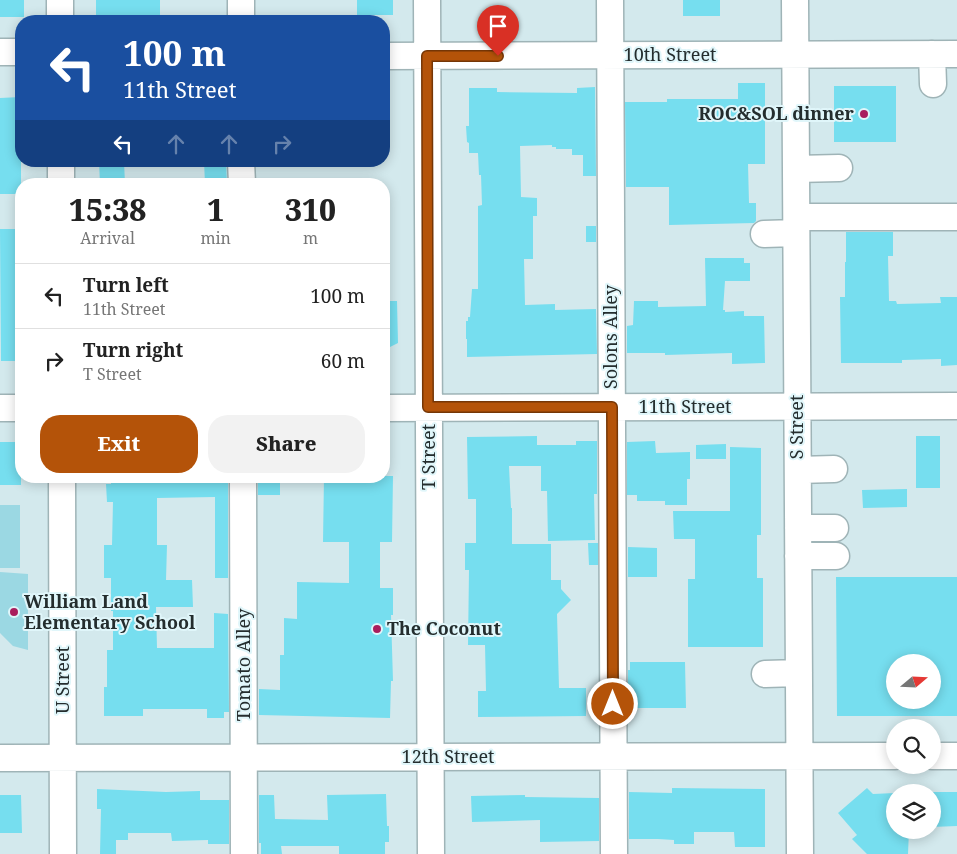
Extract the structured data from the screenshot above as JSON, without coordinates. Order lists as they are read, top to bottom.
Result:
{
  "streets": {
    "street": [
      "10th Street",
      "Solons Alley",
      "11th Street",
      "S Street",
      "T Street",
      "Tomato Alley",
      "U Street",
      "12th Street"
    ]
  },
  "crossings": [
    ["10th Street", "Solons Alley"],
    ["10th Street", "S Street"],
    ["10th Street", "T Street"],
    ["Solons Alley", "11th Street"],
    ["Solons Alley", "12th Street"],
    ["11th Street", "S Street"],
    ["11th Street", "T Street"],
    ["S Street", "12th Street"],
    ["T Street", "12th Street"],
    ["Tomato Alley", "12th Street"],
    ["U Street", "12th Street"]
  ],
  "places": ["ROC&SOL dinner", "William Land Elementary School", "The Coconut"],
  "north": "right",
  "page": {
    "turn": ["100 m", "11th Street"],
    "eta": [
      "15:38",
      "Arrival",
      "1",
      "min",
      "310",
      "m"
    ],
    "list": [
      {
        "name": "Turn left",
        "note": "11th Street",
        "value": "100 m"
      },
      {
        "name": "Turn right",
        "note": "T Street",
        "value": "60 m"
      }
    ],
    "buttons": ["Exit", "Share"]
  }
}
